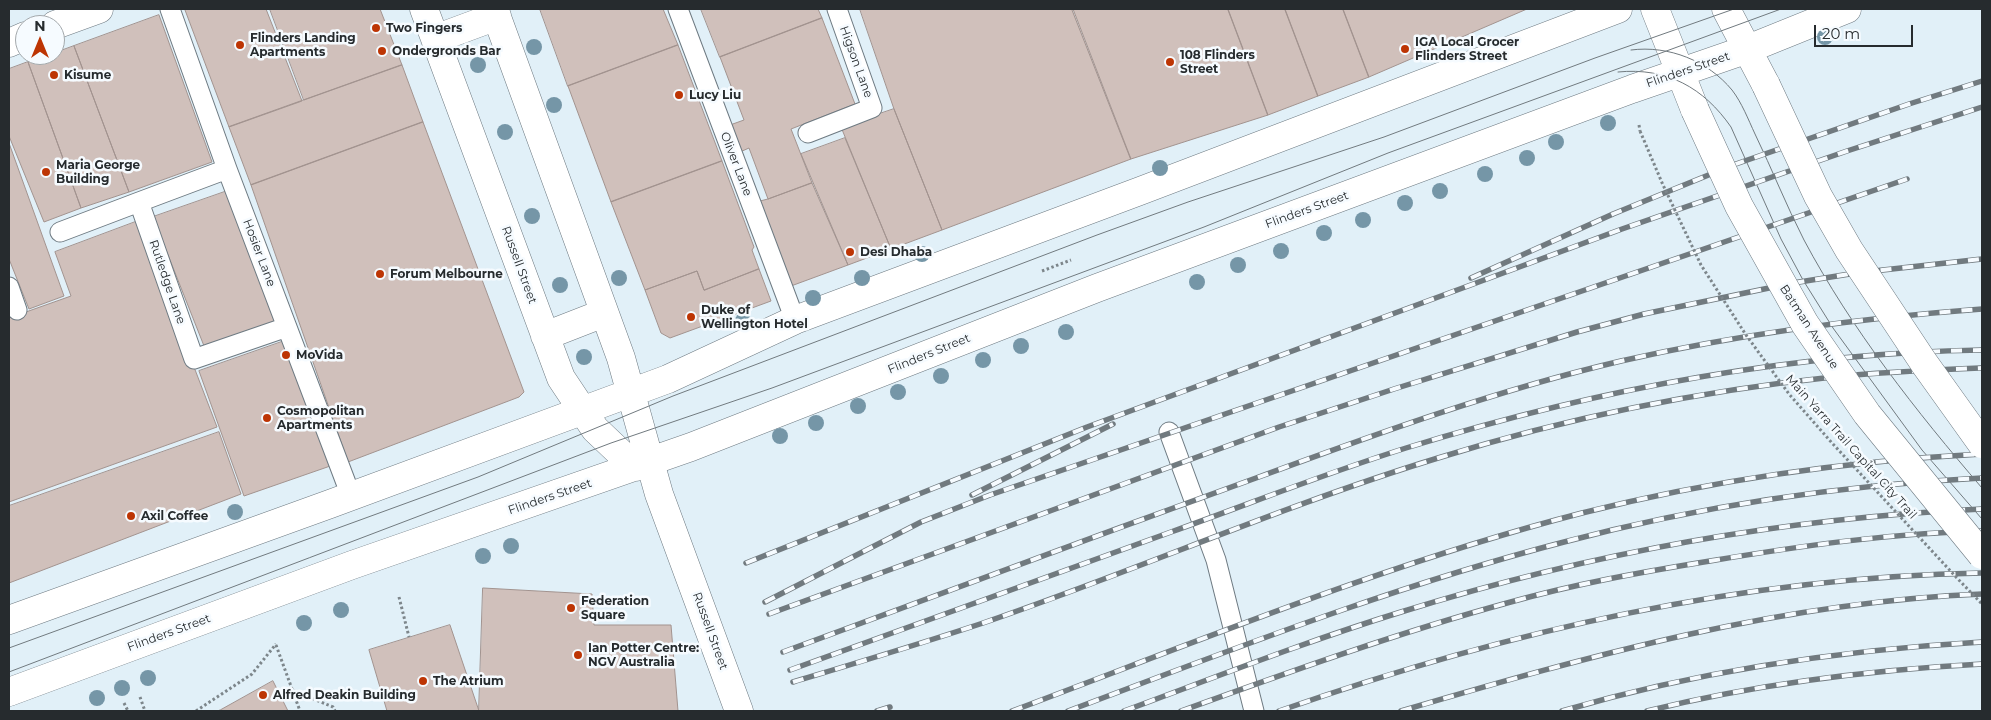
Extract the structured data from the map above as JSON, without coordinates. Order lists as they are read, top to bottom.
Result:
{
  "streets": {
    "main road": ["Flinders Street", "Russell Street", "Batman Avenue"],
    "lane": [
      "Higson Lane",
      "Oliver Lane",
      "Hosier Lane",
      "Rutledge Lane"
    ],
    "path": ["Main Yarra Trail Capital City Trail"]
  },
  "crossings": [
    ["Flinders Street", "Russell Street"],
    ["Flinders Street", "Batman Avenue"],
    ["Hosier Lane", "Rutledge Lane"]
  ],
  "places": [
    "Two Fingers",
    "Flinders Landing Apartments",
    "IGA Local Grocer Flinders Street",
    "Ondergronds Bar",
    "108 Flinders Street",
    "Kisume",
    "Lucy Liu",
    "Maria George Building",
    "Desi Dhaba",
    "Forum Melbourne",
    "Duke of Wellington Hotel",
    "MoVida",
    "Cosmopolitan Apartments",
    "Axil Coffee",
    "Federation Square",
    "Ian Potter Centre: NGV Australia",
    "The Atrium",
    "Alfred Deakin Building"
  ],
  "scale_bar": "20 m",
  "north": "top"
}
